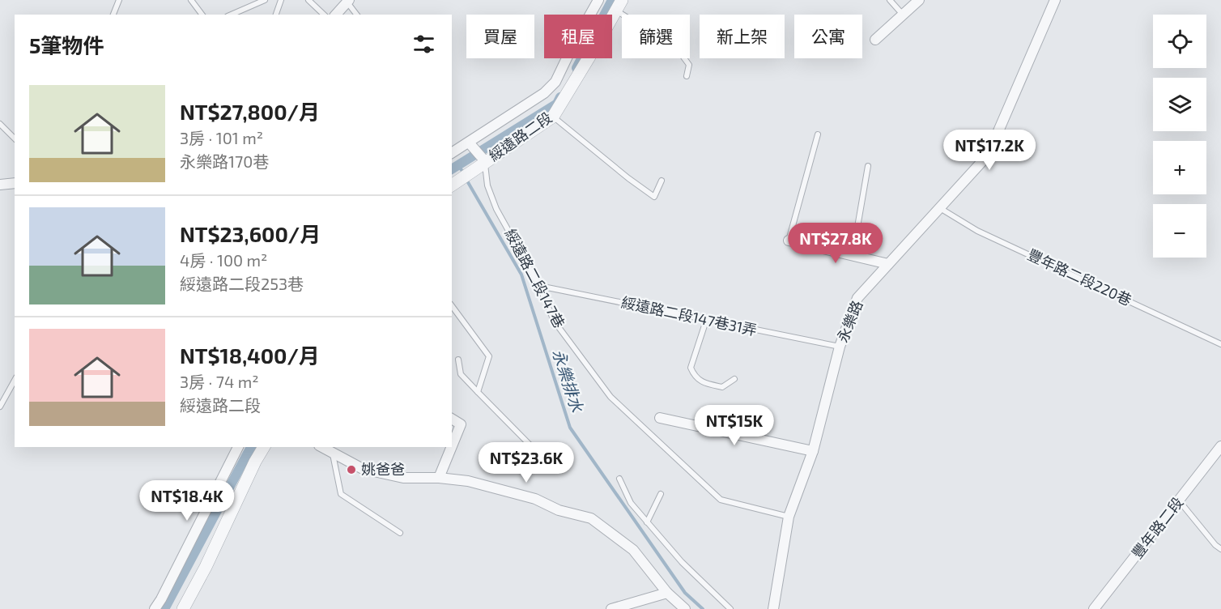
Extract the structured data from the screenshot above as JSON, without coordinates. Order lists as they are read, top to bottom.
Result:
{
  "streets": {
    "street": ["綏遠路二段", "永樂路", "豐年路二段"],
    "lane": ["豐年路二段220巷", "綏遠路二段147巷", "綏遠路二段147巷31弄"]
  },
  "crossings": [
    ["綏遠路二段", "綏遠路二段147巷"],
    ["豐年路二段220巷", "永樂路"],
    ["綏遠路二段147巷", "綏遠路二段147巷31弄"],
    ["綏遠路二段147巷", "永樂路"],
    ["綏遠路二段147巷31弄", "永樂路"]
  ],
  "water": ["永樂排水"],
  "places": ["姚爸爸"],
  "page": {
    "map_buttons": ["+", "−"],
    "chip": [
      "買屋",
      "租屋",
      "篩選",
      "新上架",
      "公寓"
    ],
    "heading": "5筆物件",
    "list": [
      {
        "name": "NT$27,800/月",
        "note": "3房 · 101 m² · 永樂路170巷"
      },
      {
        "name": "NT$23,600/月",
        "note": "4房 · 100 m² · 綏遠路二段253巷"
      },
      {
        "name": "NT$18,400/月",
        "note": "3房 · 74 m² · 綏遠路二段"
      }
    ],
    "price": [
      "NT$17.2K",
      "NT$27.8K",
      "NT$15K",
      "NT$23.6K",
      "NT$18.4K"
    ]
  }
}
